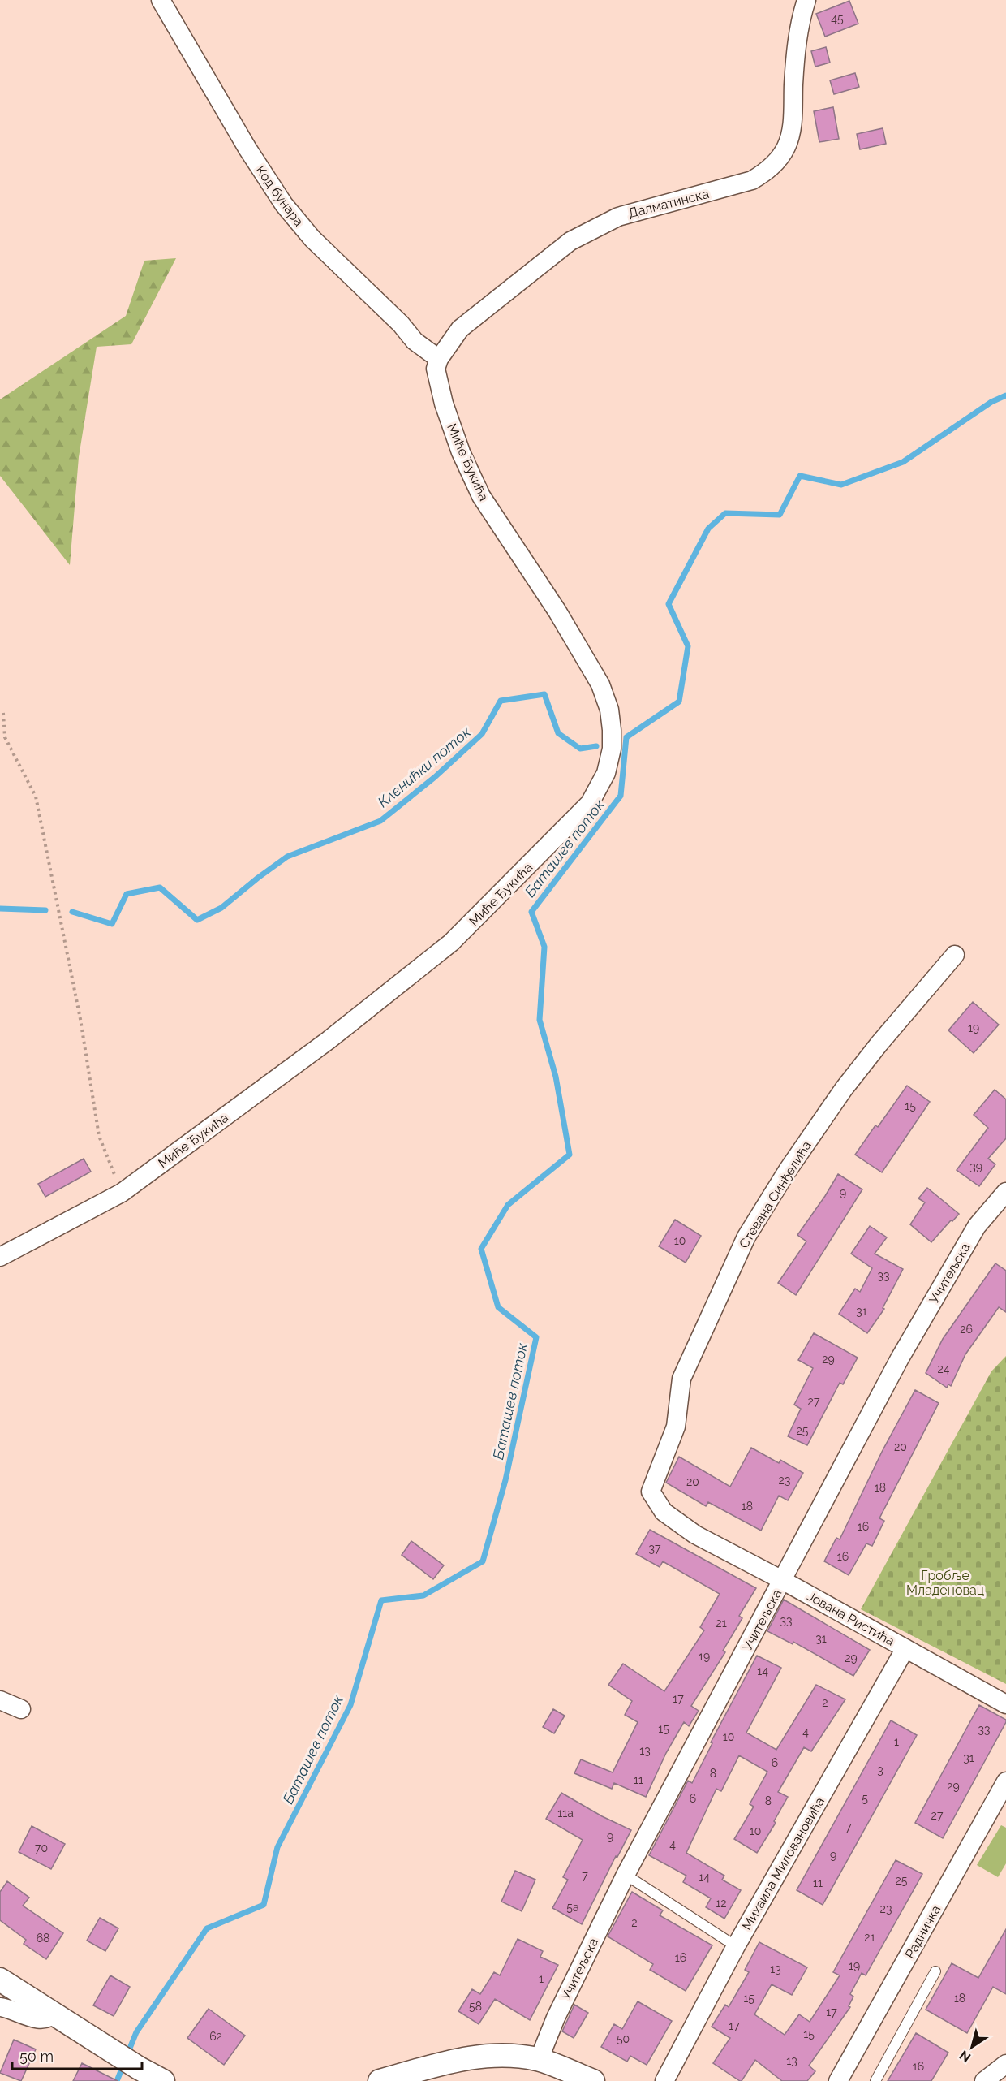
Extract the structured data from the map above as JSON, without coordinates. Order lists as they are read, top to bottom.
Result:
{
  "streets": {
    "street": [
      "Код бунара",
      "Далматинска",
      "Миће Ђукића",
      "Стевана Синђелића",
      "Учитељска",
      "Јована Ристића",
      "Михаила Миловановића",
      "Радничка"
    ]
  },
  "crossings": [
    ["Код бунара", "Далматинска"],
    ["Код бунара", "Миће Ђукића"],
    ["Далматинска", "Миће Ђукића"],
    ["Стевана Синђелића", "Јована Ристића"],
    ["Учитељска", "Јована Ристића"],
    ["Јована Ристића", "Михаила Миловановића"]
  ],
  "water": ["Кленићки поток", "Баташев поток"],
  "parks": ["Гробље Младеновац"],
  "house_numbers": [
    "45",
    "19",
    "15",
    "39",
    "9",
    "10",
    "33",
    "31",
    "26",
    "29",
    "24",
    "27",
    "25",
    "20",
    "23",
    "20",
    "18",
    "18",
    "16",
    "37",
    "16",
    "33",
    "21",
    "31",
    "19",
    "29",
    "14",
    "17",
    "2",
    "15",
    "33",
    "4",
    "10",
    "1",
    "13",
    "31",
    "6",
    "3",
    "8",
    "11",
    "29",
    "6",
    "5",
    "8",
    "11a",
    "27",
    "7",
    "10",
    "9",
    "4",
    "70",
    "9",
    "7",
    "14",
    "25",
    "11",
    "12",
    "5a",
    "23",
    "2",
    "21",
    "68",
    "16",
    "19",
    "13",
    "1",
    "15",
    "18",
    "58",
    "17",
    "17",
    "15",
    "62",
    "50",
    "13",
    "16"
  ],
  "scale_bar": "50 m",
  "north": "bottom left"
}
